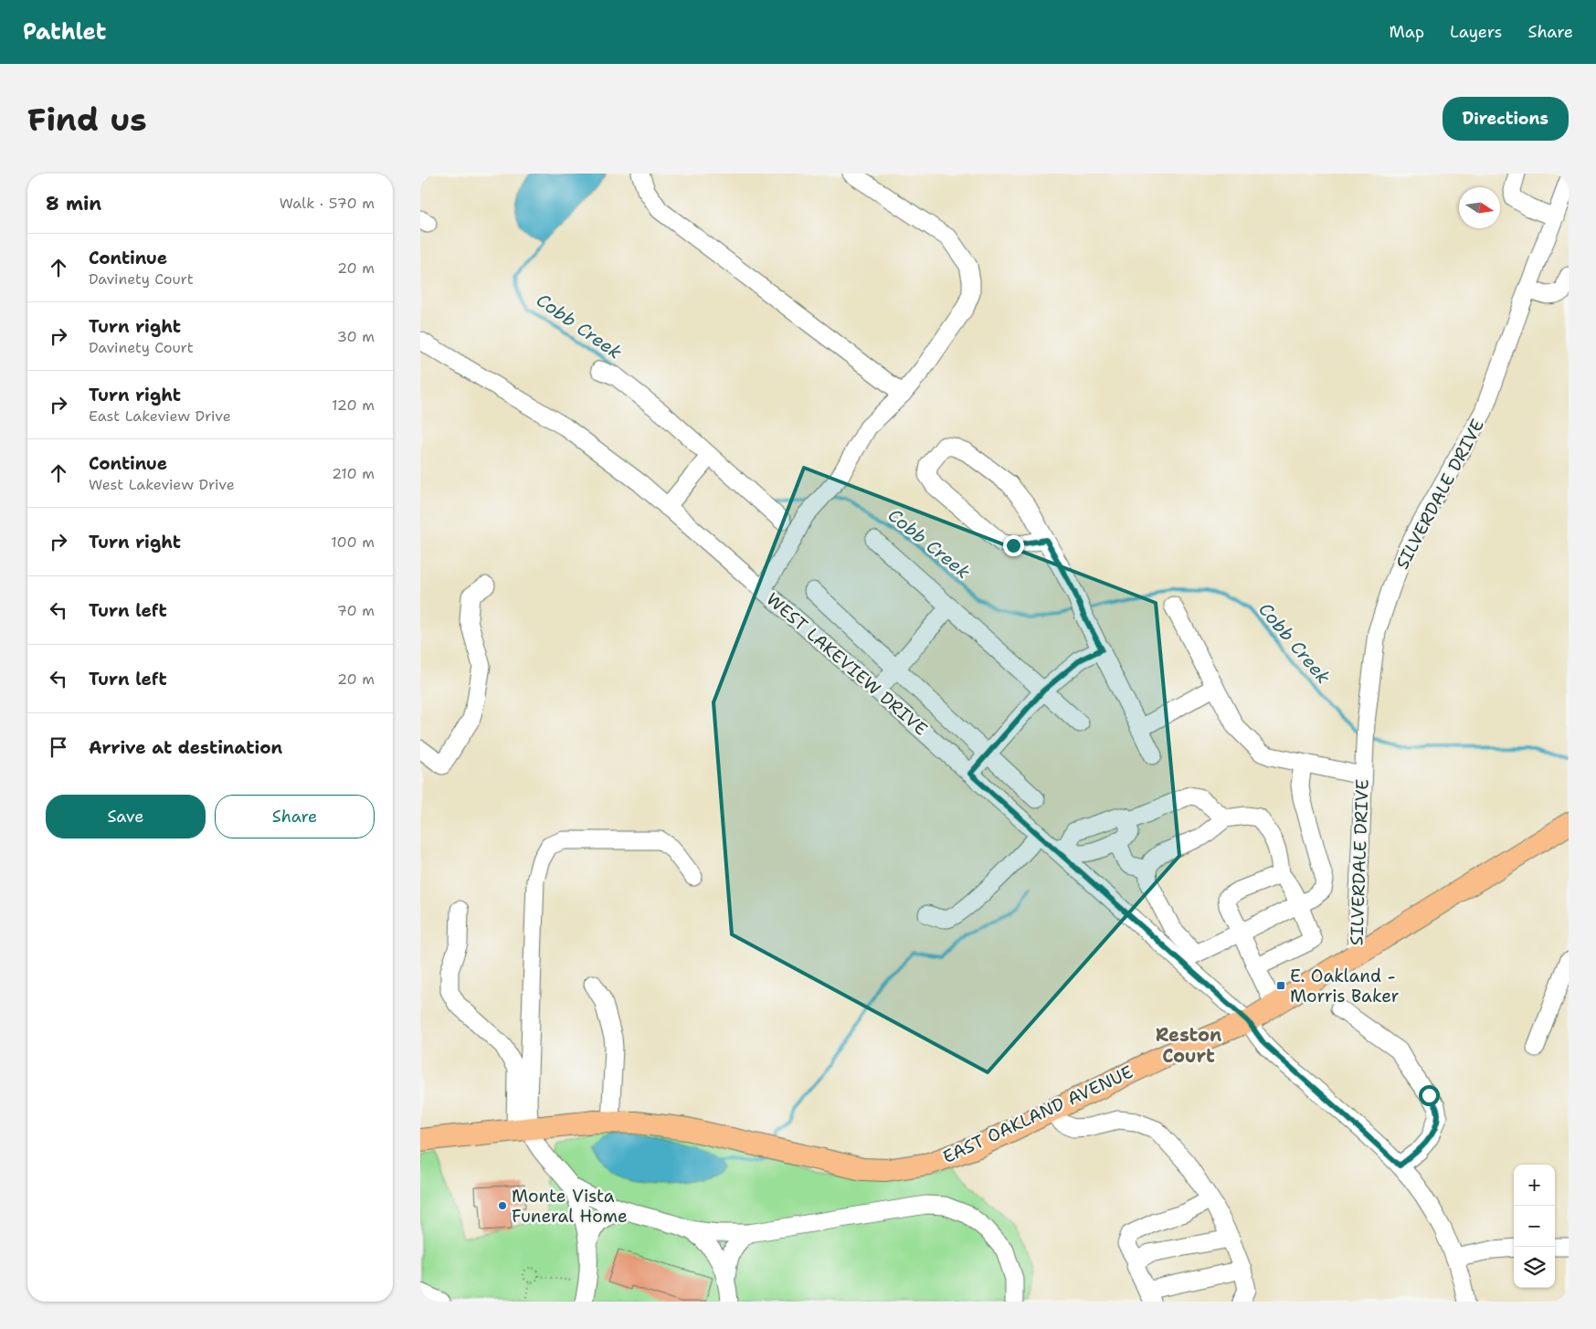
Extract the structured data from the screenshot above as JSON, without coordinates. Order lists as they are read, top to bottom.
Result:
{
  "streets": {
    "main road": ["EAST OAKLAND AVENUE"],
    "street": ["SILVERDALE DRIVE", "WEST LAKEVIEW DRIVE"]
  },
  "crossings": [
    ["SILVERDALE DRIVE", "EAST OAKLAND AVENUE"],
    ["WEST LAKEVIEW DRIVE", "EAST OAKLAND AVENUE"]
  ],
  "districts": ["Reston Court"],
  "water": ["Cobb Creek"],
  "places": {
    "transit": ["E. Oakland - Morris Baker"],
    "other": ["Monte Vista Funeral Home"]
  },
  "north": "right",
  "page": {
    "header": "Pathlet",
    "nav": ["Map", "Layers", "Share"],
    "buttons": [
      "Directions",
      ["Save", "Share"]
    ],
    "title": "Find us",
    "heading": ["8 min", "Walk · 570 m"],
    "list": [
      ["Continue", "Davinety Court", "20 m"],
      ["Turn right", "Davinety Court", "30 m"],
      ["Turn right", "East Lakeview Drive", "120 m"],
      ["Continue", "West Lakeview Drive", "210 m"],
      ["Turn right", "100 m"],
      ["Turn left", "70 m"],
      ["Turn left", "20 m"],
      "Arrive at destination"
    ],
    "map_buttons": ["+", "−"]
  }
}
